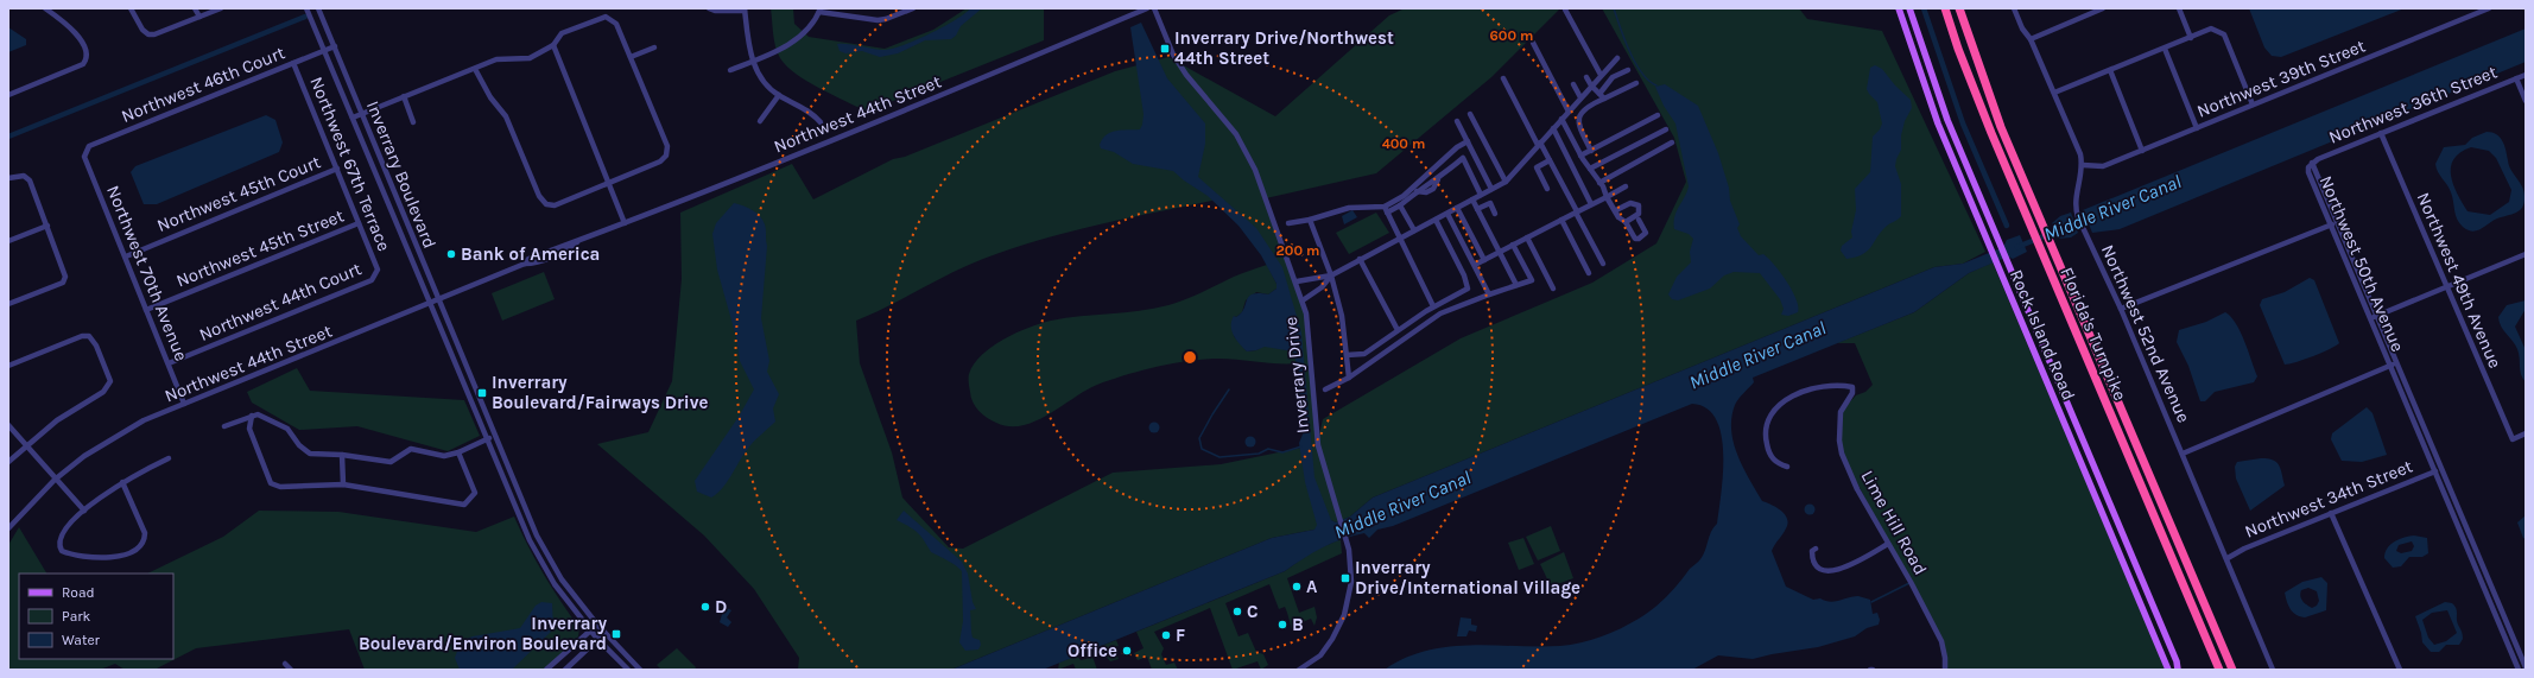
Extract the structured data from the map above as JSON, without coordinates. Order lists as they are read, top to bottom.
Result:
{
  "streets": {
    "highway": ["Florida's Turnpike"],
    "main road": ["Rock Island Road"],
    "street": [
      "Northwest 39th Street",
      "Northwest 46th Court",
      "Northwest 36th Street",
      "Northwest 44th Street",
      "Northwest 67th Terrace",
      "Inverrary Boulevard",
      "Northwest 45th Court",
      "Northwest 45th Street",
      "Northwest 50th Avenue",
      "Northwest 70th Avenue",
      "Northwest 49th Avenue",
      "Northwest 44th Court",
      "Northwest 52nd Avenue",
      "Inverrary Drive",
      "Northwest 34th Street",
      "Lime Hill Road"
    ]
  },
  "crossings": [
    ["Northwest 39th Street", "Northwest 52nd Avenue"],
    ["Northwest 46th Court", "Northwest 67th Terrace"],
    ["Northwest 46th Court", "Inverrary Boulevard"],
    ["Northwest 46th Court", "Northwest 70th Avenue"],
    ["Northwest 36th Street", "Northwest 50th Avenue"],
    ["Northwest 36th Street", "Northwest 49th Avenue"],
    ["Northwest 44th Street", "Inverrary Boulevard"],
    ["Northwest 44th Street", "Northwest 70th Avenue"],
    ["Northwest 67th Terrace", "Northwest 45th Court"],
    ["Northwest 67th Terrace", "Northwest 45th Street"],
    ["Northwest 67th Terrace", "Northwest 44th Court"],
    ["Northwest 45th Court", "Northwest 70th Avenue"],
    ["Northwest 45th Street", "Northwest 70th Avenue"],
    ["Northwest 50th Avenue", "Northwest 34th Street"],
    ["Northwest 70th Avenue", "Northwest 44th Court"],
    ["Northwest 52nd Avenue", "Northwest 34th Street"]
  ],
  "water": ["Middle River Canal"],
  "places": {
    "transit": [
      "Inverrary Drive/Northwest 44th Street",
      "Inverrary Boulevard/Fairways Drive",
      "Inverrary Drive/International Village",
      "Inverrary Boulevard/Environ Boulevard"
    ],
    "other": [
      "Bank of America",
      "A",
      "D",
      "C",
      "B",
      "F",
      "Office"
    ]
  },
  "legend": ["Road", "Park", "Water"],
  "rings": ["600 m", "400 m", "200 m"]
}
